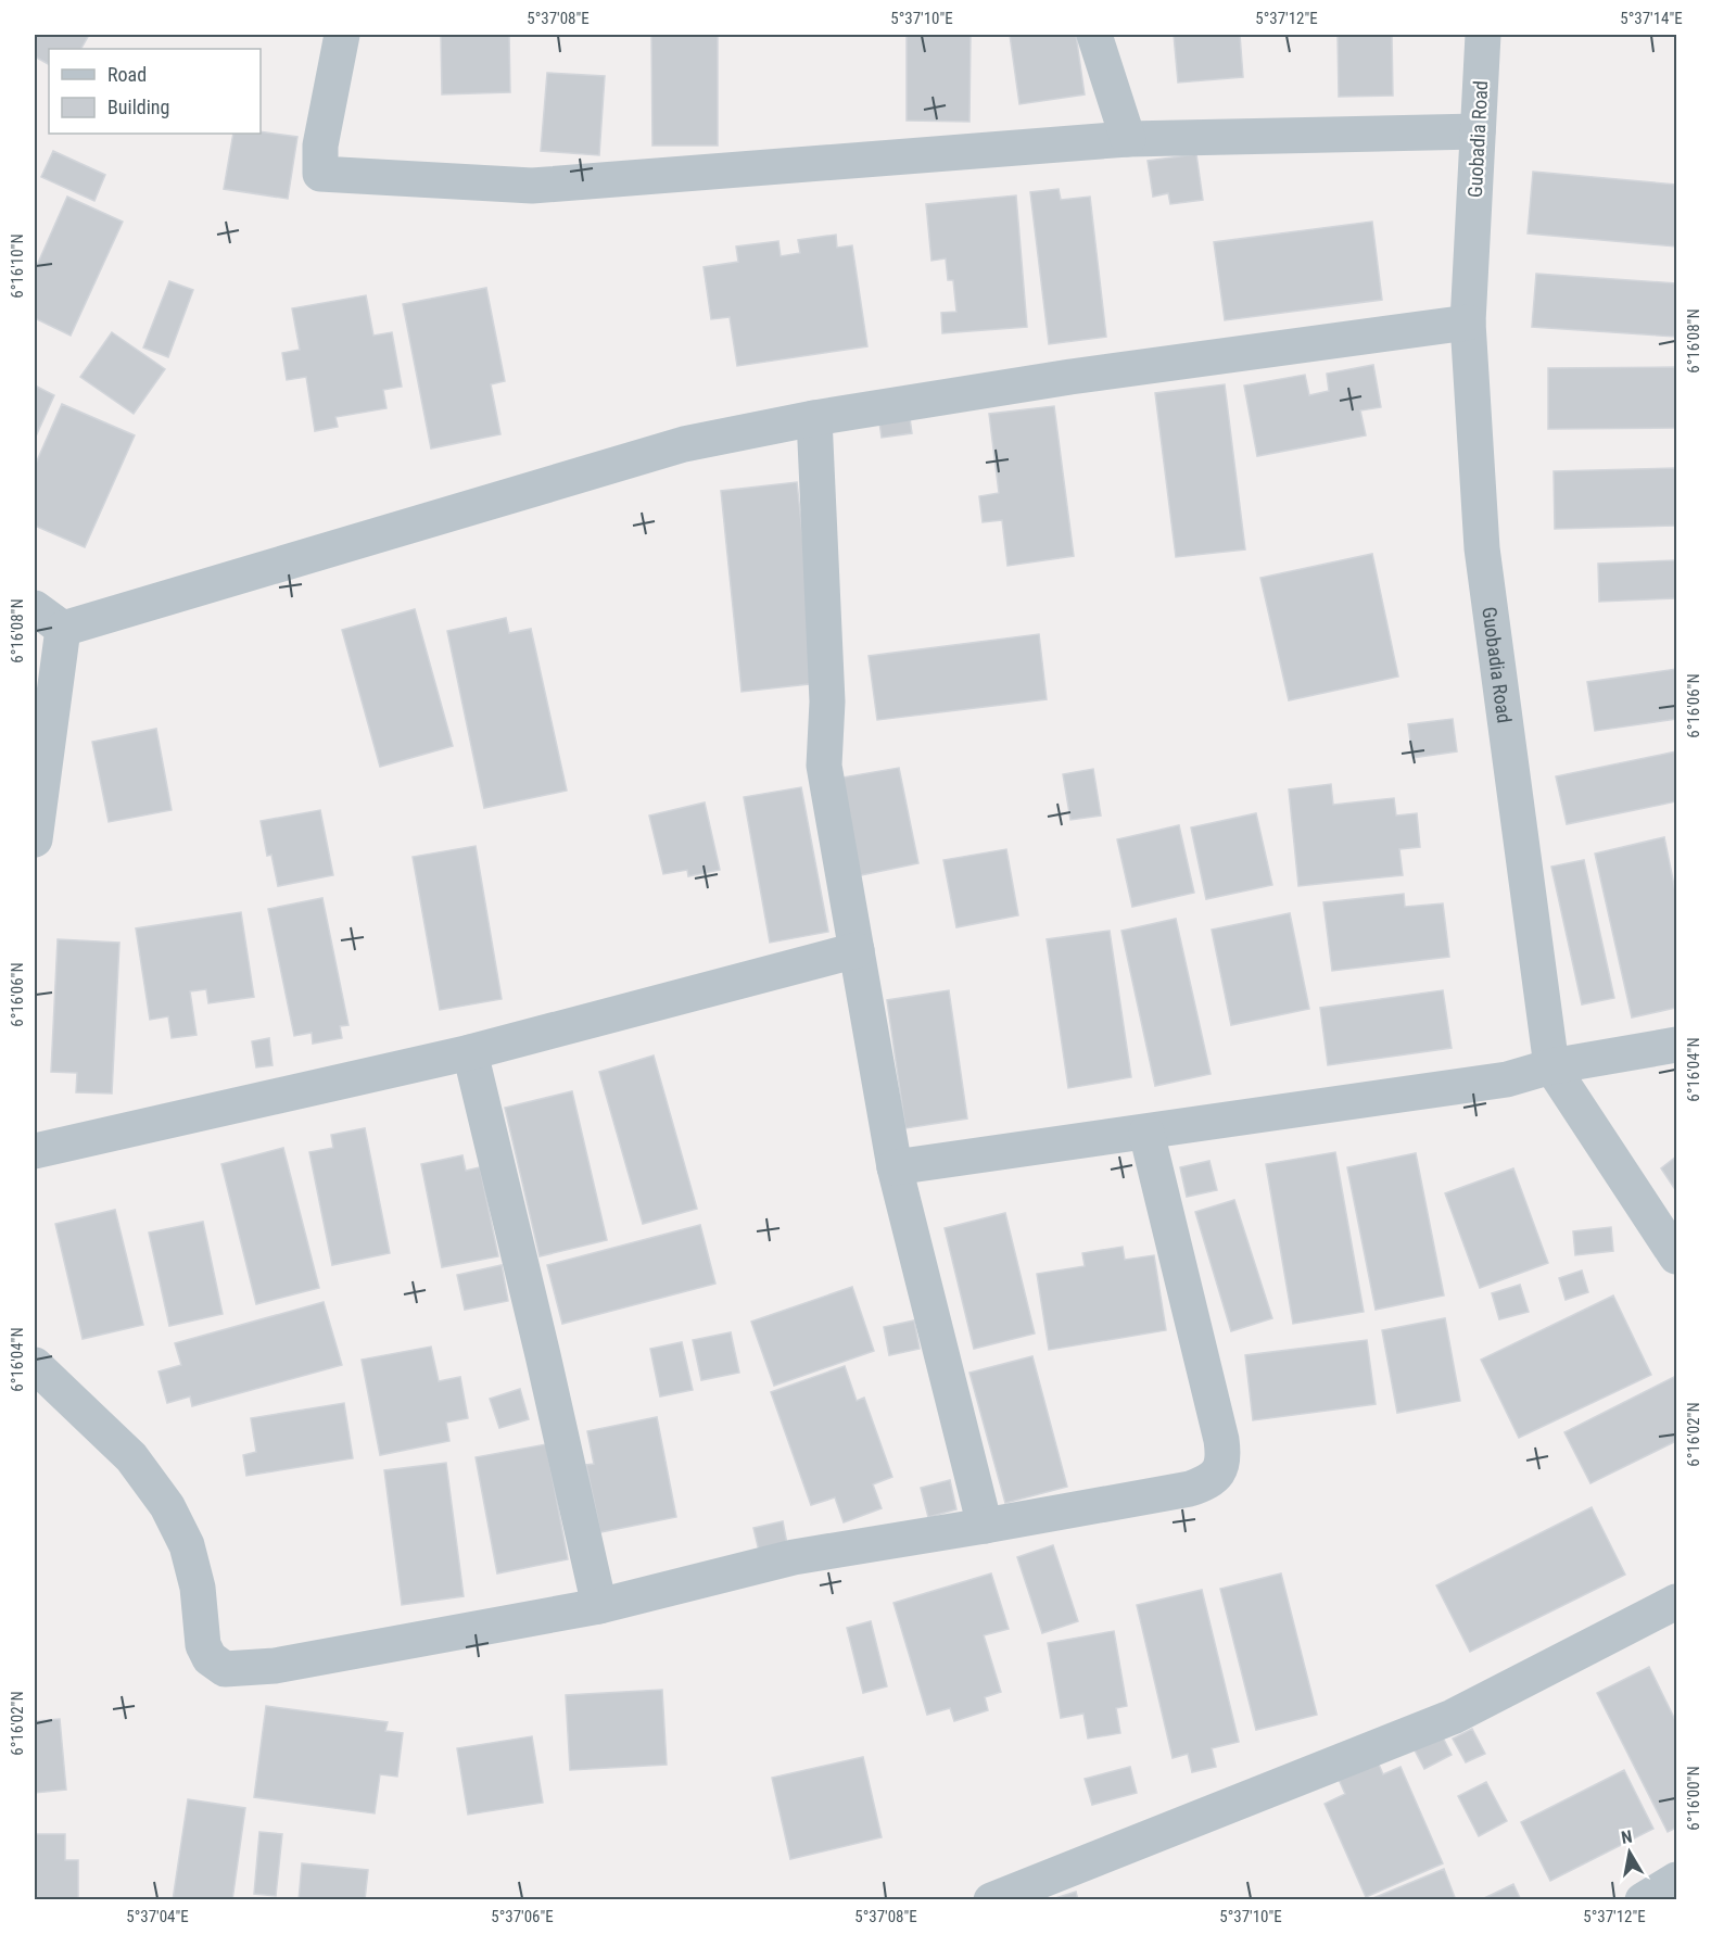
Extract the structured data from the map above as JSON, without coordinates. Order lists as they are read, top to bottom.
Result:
{
  "streets": {
    "street": ["Guobadia Road"]
  },
  "legend": ["Road", "Building"],
  "north": "top",
  "coordinates": [
    "5°37'08\"E",
    "5°37'10\"E",
    "5°37'12\"E",
    "5°37'14\"E",
    "6°16'10\"N",
    "6°16'08\"N",
    "6°16'06\"N",
    "6°16'04\"N",
    "6°16'02\"N",
    "6°16'00\"N",
    "5°37'04\"E",
    "5°37'06\"E"
  ]
}
